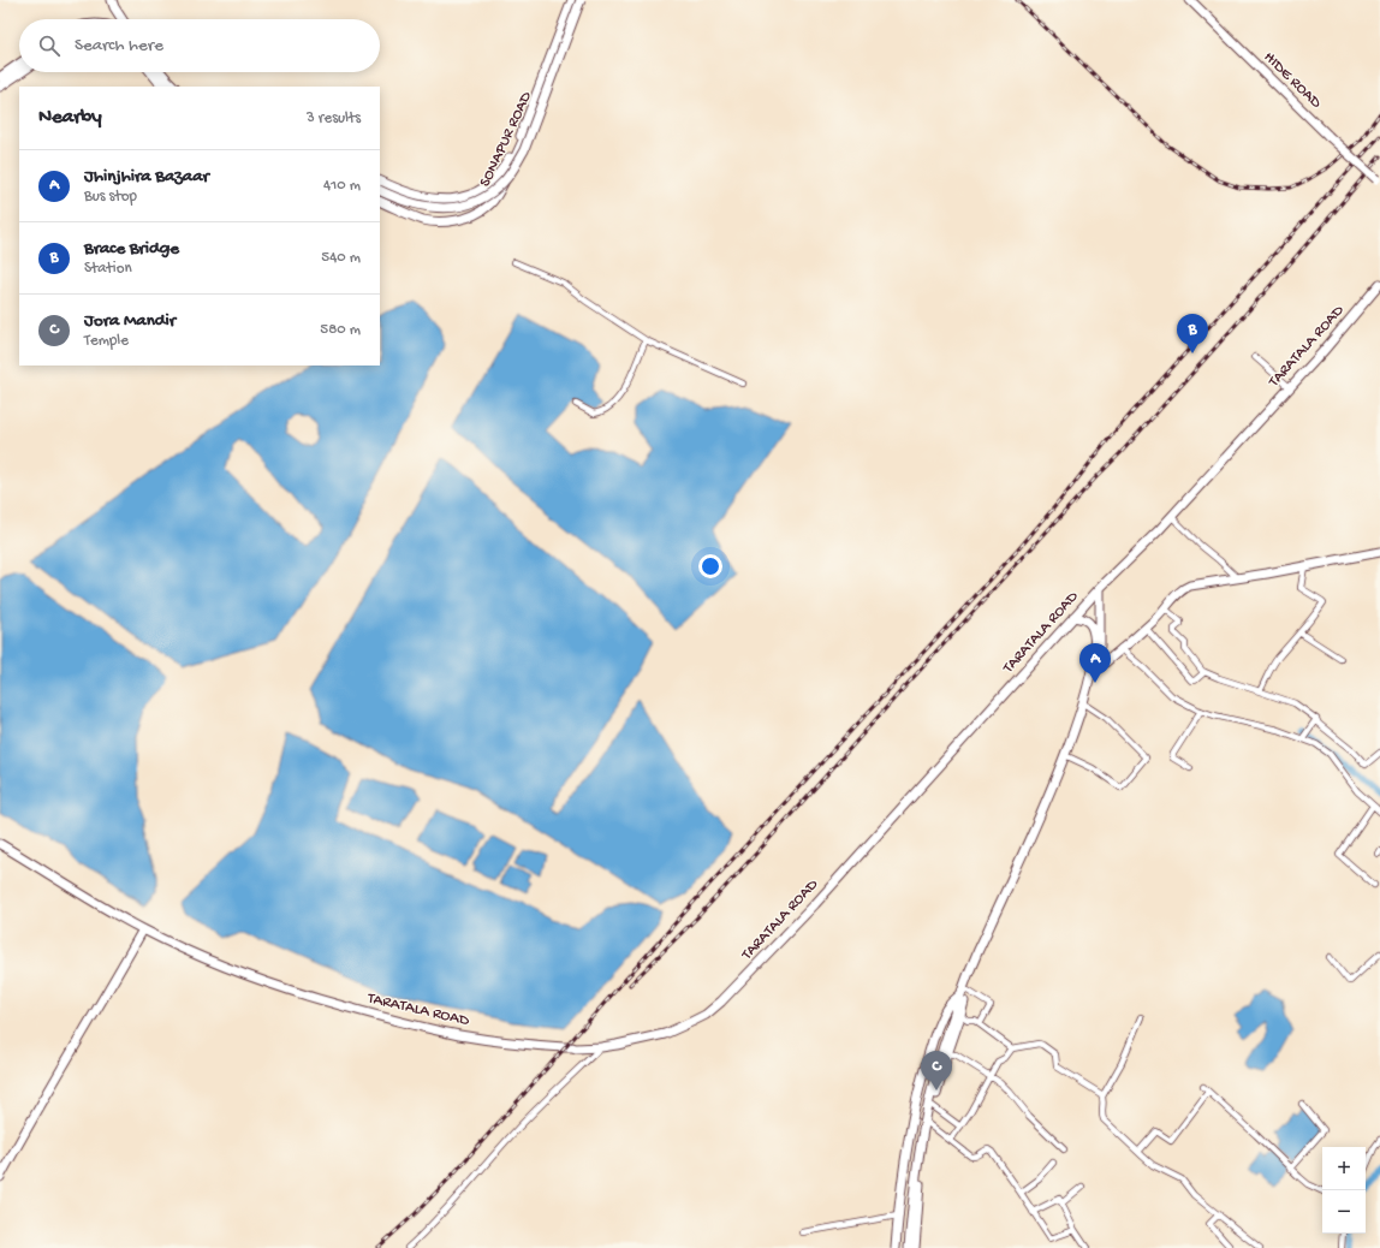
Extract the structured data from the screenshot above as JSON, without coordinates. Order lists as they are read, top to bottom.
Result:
{
  "streets": {
    "street": ["HIDE ROAD", "SONAPUR ROAD", "TARATALA ROAD"]
  },
  "page": {
    "search": "Search here",
    "heading": ["Nearby", "3 results"],
    "list": [
      {
        "mark": "A",
        "name": "Jhinjhira Bazaar",
        "note": "Bus stop",
        "value": "410 m"
      },
      {
        "mark": "B",
        "name": "Brace Bridge",
        "note": "Station",
        "value": "540 m"
      },
      {
        "mark": "C",
        "name": "Jora Mandir",
        "note": "Temple",
        "value": "580 m"
      }
    ],
    "pins": ["B", "A", "C"],
    "map_buttons": ["+", "−"]
  }
}
